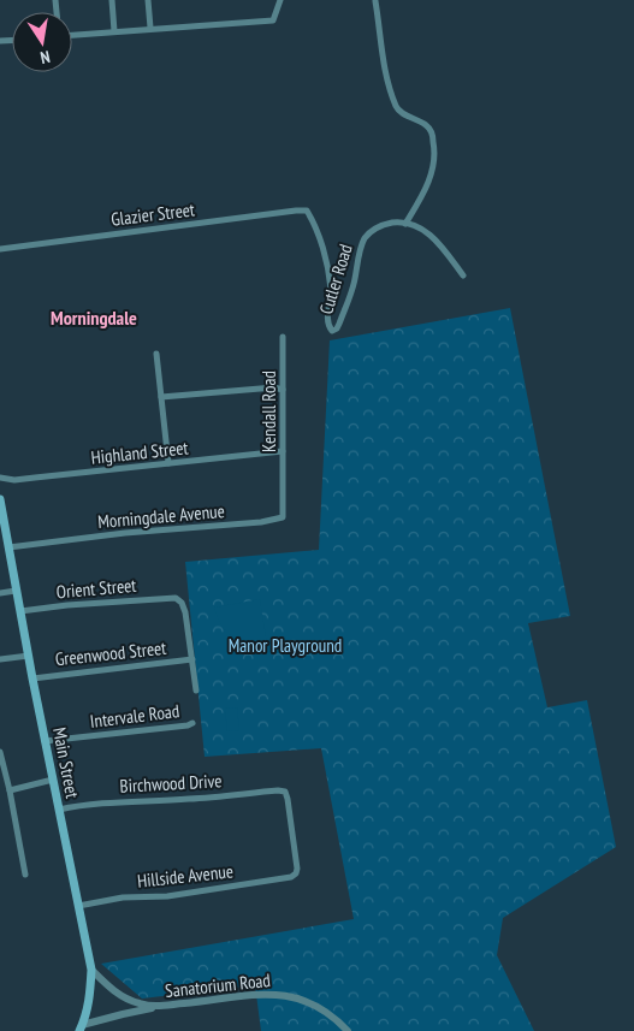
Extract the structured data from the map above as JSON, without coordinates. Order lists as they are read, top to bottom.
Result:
{
  "streets": {
    "main road": ["Main Street"],
    "street": [
      "Glazier Street",
      "Cutler Road",
      "Kendall Road",
      "Highland Street",
      "Morningdale Avenue",
      "Orient Street",
      "Greenwood Street",
      "Intervale Road",
      "Birchwood Drive",
      "Hillside Avenue",
      "Sanatorium Road"
    ]
  },
  "crossings": [
    ["Glazier Street", "Cutler Road"],
    ["Kendall Road", "Highland Street"],
    ["Kendall Road", "Morningdale Avenue"],
    ["Morningdale Avenue", "Main Street"],
    ["Orient Street", "Greenwood Street"],
    ["Orient Street", "Main Street"],
    ["Greenwood Street", "Main Street"],
    ["Intervale Road", "Main Street"],
    ["Main Street", "Birchwood Drive"],
    ["Main Street", "Hillside Avenue"],
    ["Main Street", "Sanatorium Road"],
    ["Birchwood Drive", "Hillside Avenue"]
  ],
  "districts": ["Morningdale"],
  "parks": ["Manor Playground"],
  "north": "bottom"
}
